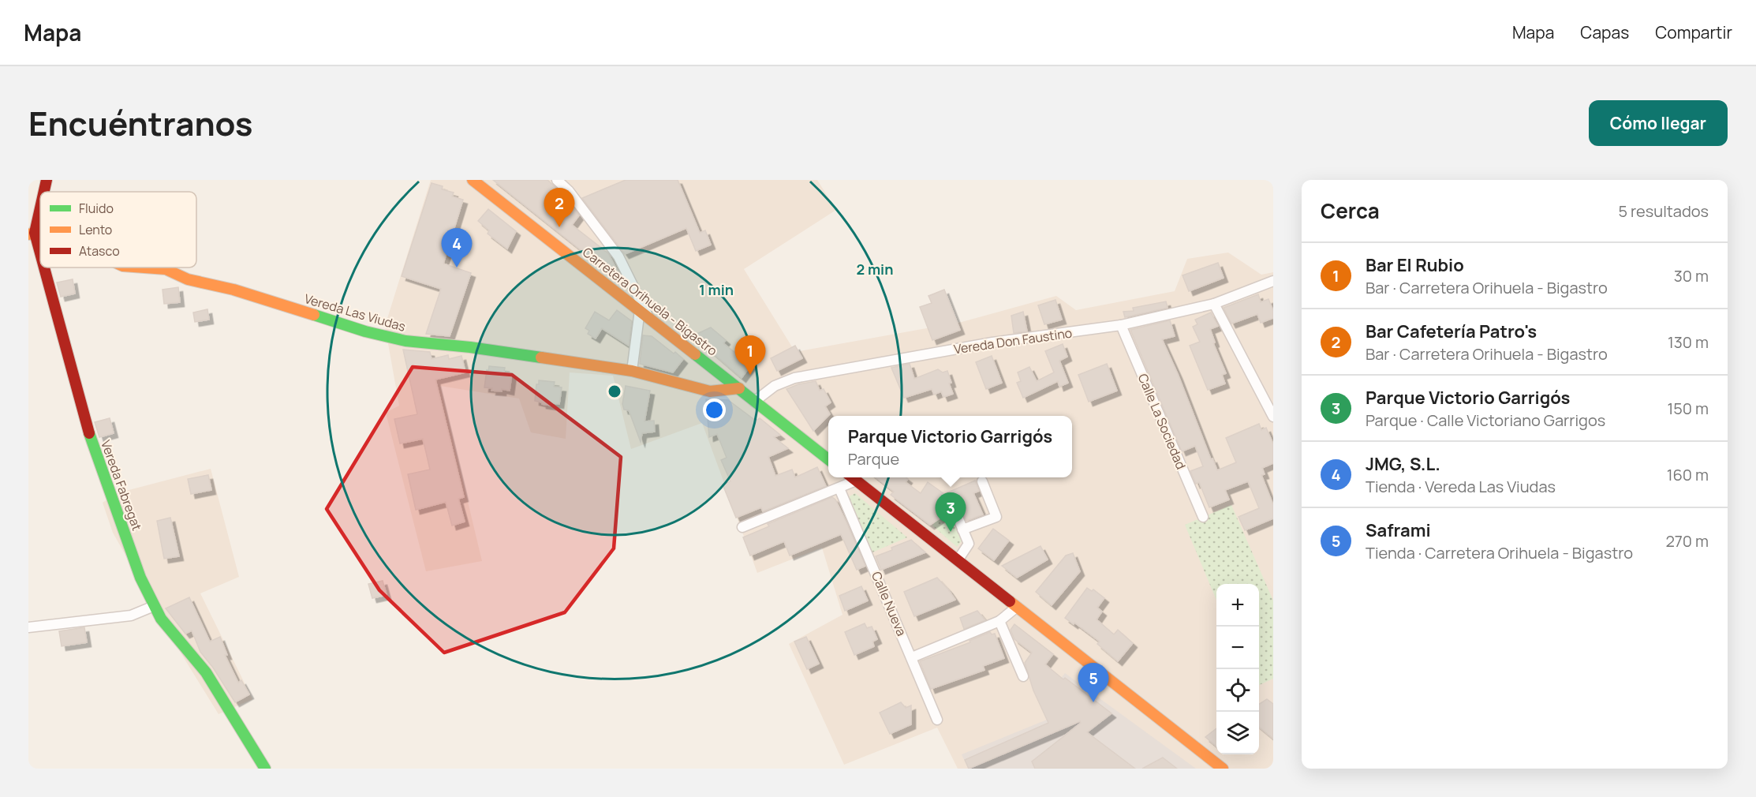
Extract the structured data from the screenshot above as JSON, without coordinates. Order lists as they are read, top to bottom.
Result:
{
  "streets": {
    "street": [
      "Carretera Orihuela - Bigastro",
      "Vereda Las Viudas",
      "Vereda Don Faustino",
      "Calle La Sociedad",
      "Vereda Fabregat",
      "Calle Nueva"
    ]
  },
  "crossings": [
    ["Carretera Orihuela - Bigastro", "Vereda Las Viudas"],
    ["Carretera Orihuela - Bigastro", "Vereda Don Faustino"],
    ["Vereda Don Faustino", "Calle La Sociedad"]
  ],
  "legend": ["Fluido", "Lento", "Atasco"],
  "page": {
    "header": "Mapa",
    "nav": ["Mapa", "Capas", "Compartir"],
    "title": "Encuéntranos",
    "buttons": "Cómo llegar",
    "heading": ["Cerca", "5 resultados"],
    "pins": [
      "2",
      "4",
      "1",
      "3",
      "5"
    ],
    "list": [
      {
        "mark": "1",
        "name": "Bar El Rubio",
        "note": "Bar · Carretera Orihuela - Bigastro",
        "value": "30 m"
      },
      {
        "mark": "2",
        "name": "Bar Cafetería Patro's",
        "note": "Bar · Carretera Orihuela - Bigastro",
        "value": "130 m"
      },
      {
        "mark": "3",
        "name": "Parque Victorio Garrigós",
        "note": "Parque · Calle Victoriano Garrigos",
        "value": "150 m"
      },
      {
        "mark": "4",
        "name": "JMG, S.L.",
        "note": "Tienda · Vereda Las Viudas",
        "value": "160 m"
      },
      {
        "mark": "5",
        "name": "Saframi",
        "note": "Tienda · Carretera Orihuela - Bigastro",
        "value": "270 m"
      }
    ],
    "popup": ["Parque Victorio Garrigós", "Parque"],
    "map_buttons": ["+", "−"]
  },
  "rings": ["2 min", "1 min"]
}
